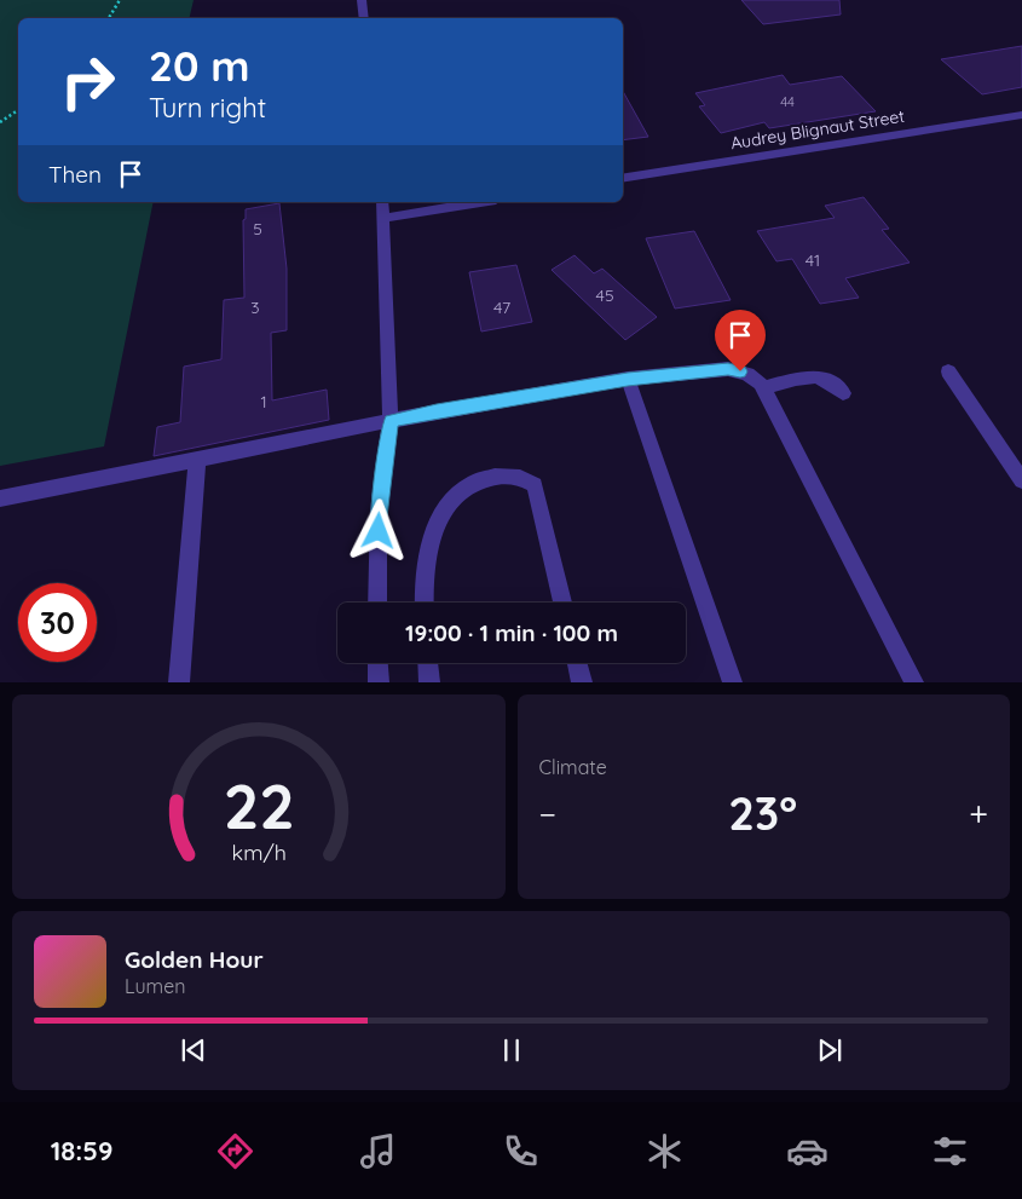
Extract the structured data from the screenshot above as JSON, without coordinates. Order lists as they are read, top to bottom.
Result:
{
  "streets": {
    "street": ["Audrey Blignaut Street"]
  },
  "house_numbers": [
    "44",
    "5",
    "41",
    "45",
    "3",
    "47",
    "1"
  ],
  "page": {
    "turn": ["20 m", "Turn right"],
    "then": "Then",
    "limit": "30",
    "trip": "19:00 · 1 min · 100 m",
    "tile": "Climate",
    "heat": ["−", "23°", "+"],
    "song": ["Golden Hour", "Lumen"],
    "tabs": "18:59",
    "gauge": ["22", "km/h"]
  }
}
